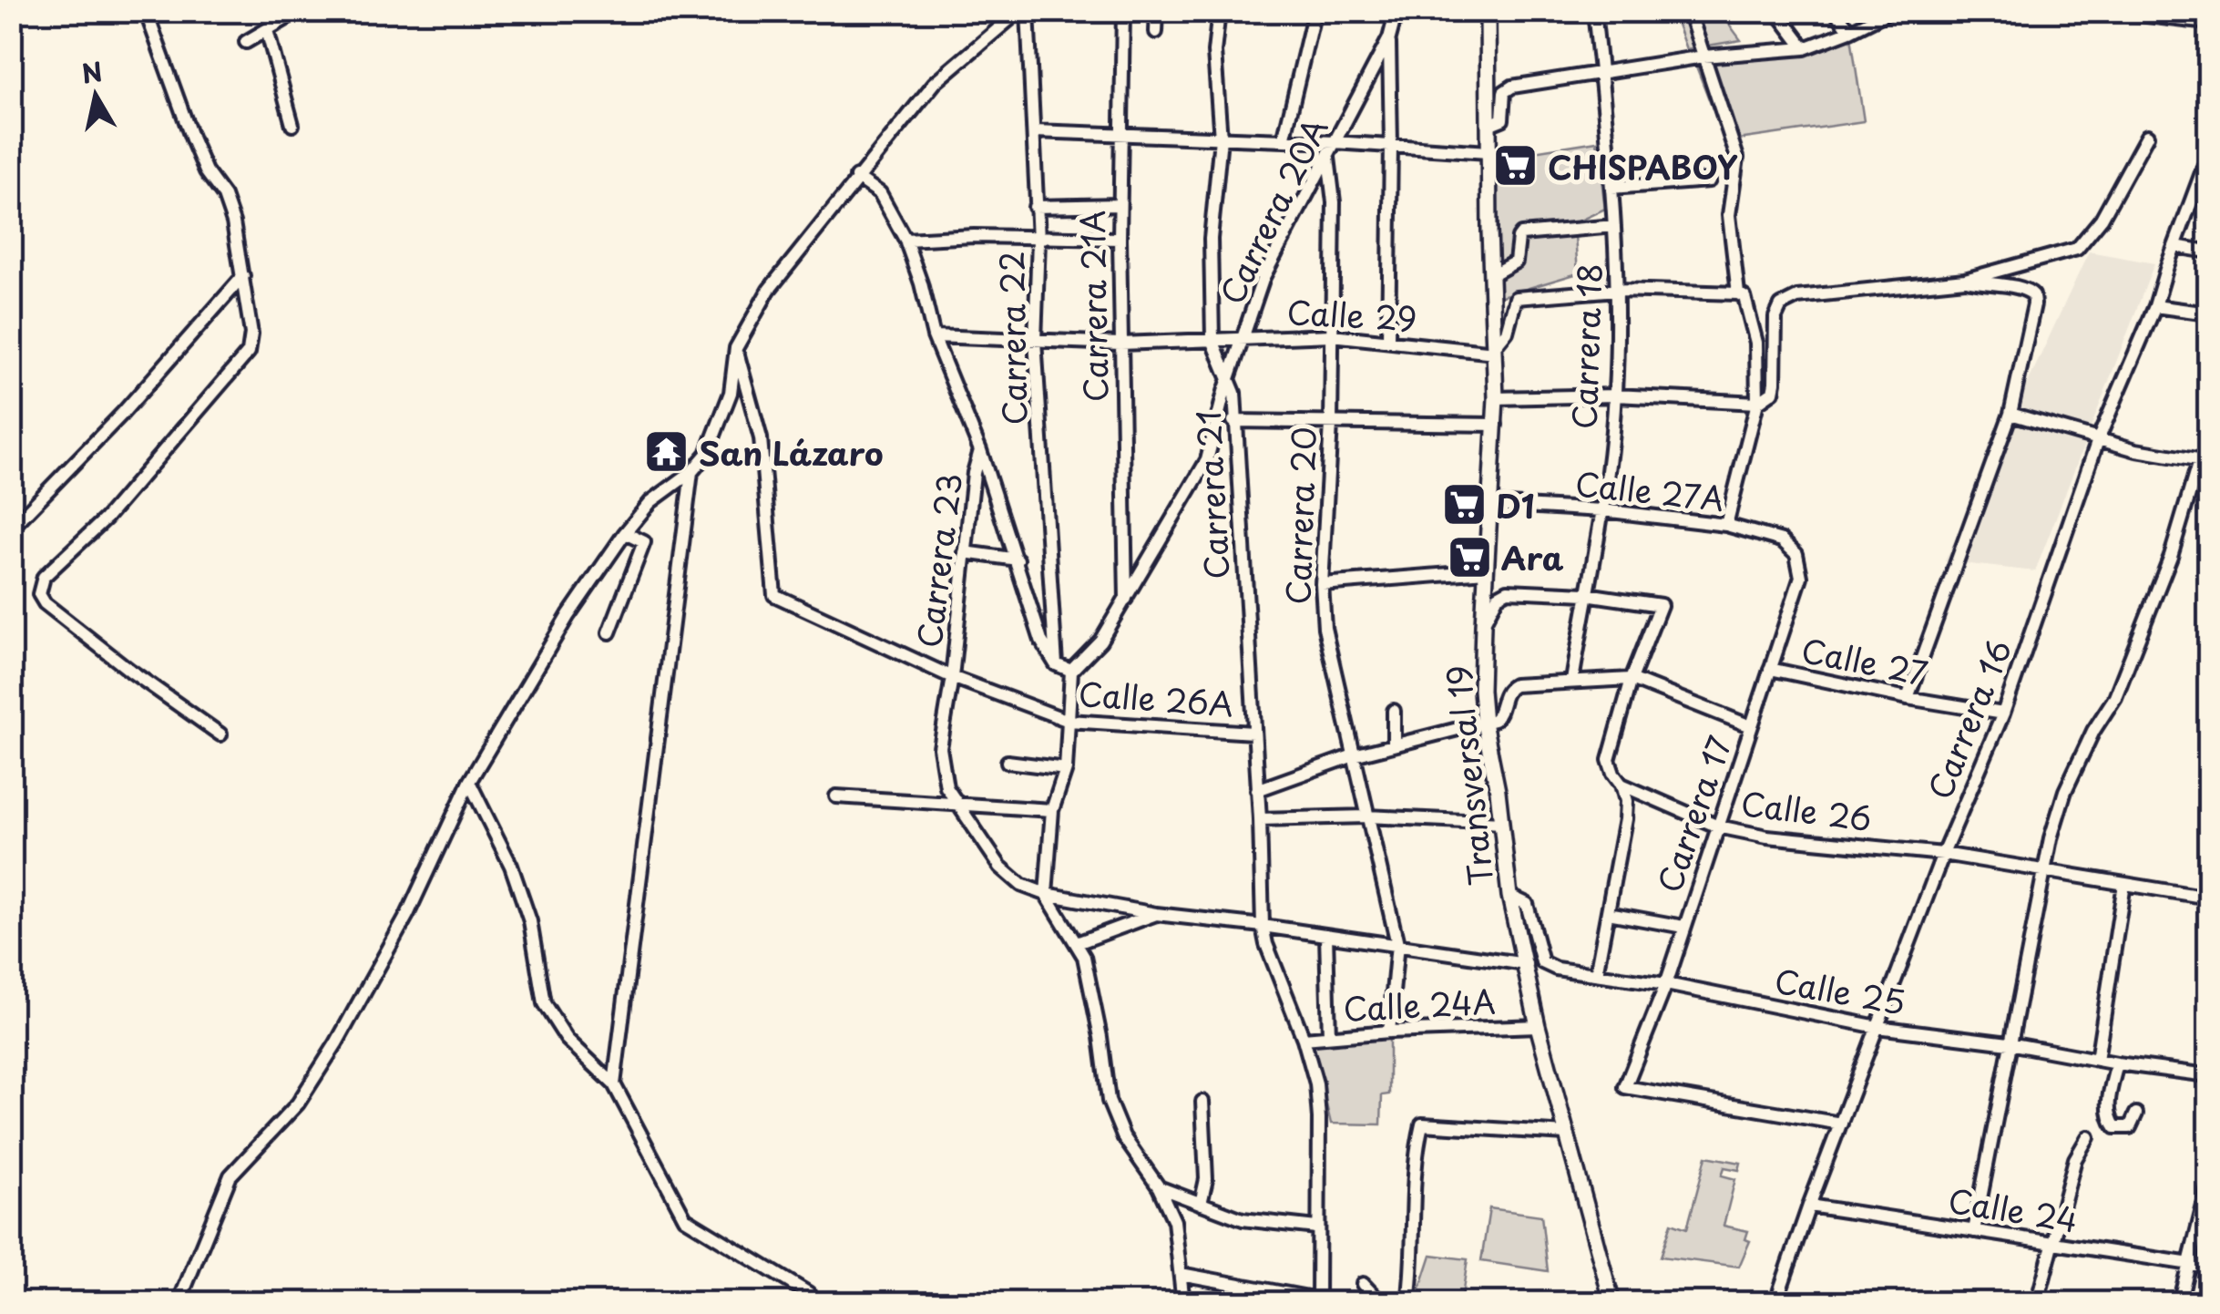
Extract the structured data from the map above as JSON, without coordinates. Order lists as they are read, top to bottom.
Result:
{
  "streets": {
    "main road": ["Transversal 19"],
    "street": [
      "Carrera 20A",
      "Carrera 21A",
      "Calle 29",
      "Carrera 22",
      "Carrera 18",
      "Calle 27A",
      "Carrera 21",
      "Carrera 20",
      "Carrera 23",
      "Calle 27",
      "Calle 26A",
      "Carrera 16",
      "Calle 26",
      "Carrera 17",
      "Calle 25",
      "Calle 24A",
      "Calle 24"
    ]
  },
  "crossings": [
    ["Carrera 20A", "Carrera 21A"],
    ["Carrera 20A", "Calle 29"],
    ["Carrera 20A", "Carrera 21"],
    ["Carrera 20A", "Carrera 20"],
    ["Carrera 21A", "Calle 29"],
    ["Calle 29", "Carrera 22"],
    ["Calle 29", "Carrera 21"],
    ["Calle 29", "Carrera 20"],
    ["Calle 29", "Transversal 19"],
    ["Carrera 18", "Calle 27A"],
    ["Calle 27A", "Transversal 19"],
    ["Calle 27A", "Carrera 17"],
    ["Carrera 21", "Calle 26A"],
    ["Carrera 21", "Calle 24A"],
    ["Carrera 20", "Calle 24A"],
    ["Carrera 23", "Calle 26A"],
    ["Calle 27", "Carrera 16"],
    ["Calle 27", "Carrera 17"],
    ["Carrera 16", "Calle 26"],
    ["Carrera 16", "Carrera 17"],
    ["Carrera 16", "Calle 25"],
    ["Carrera 16", "Calle 24"],
    ["Transversal 19", "Calle 25"],
    ["Transversal 19", "Calle 24A"],
    ["Calle 26", "Carrera 17"],
    ["Carrera 17", "Calle 25"]
  ],
  "places": {
    "supermarket": ["CHISPABOY", "D1", "Ara"],
    "temple": ["San Lázaro"]
  },
  "north": "top"
}
